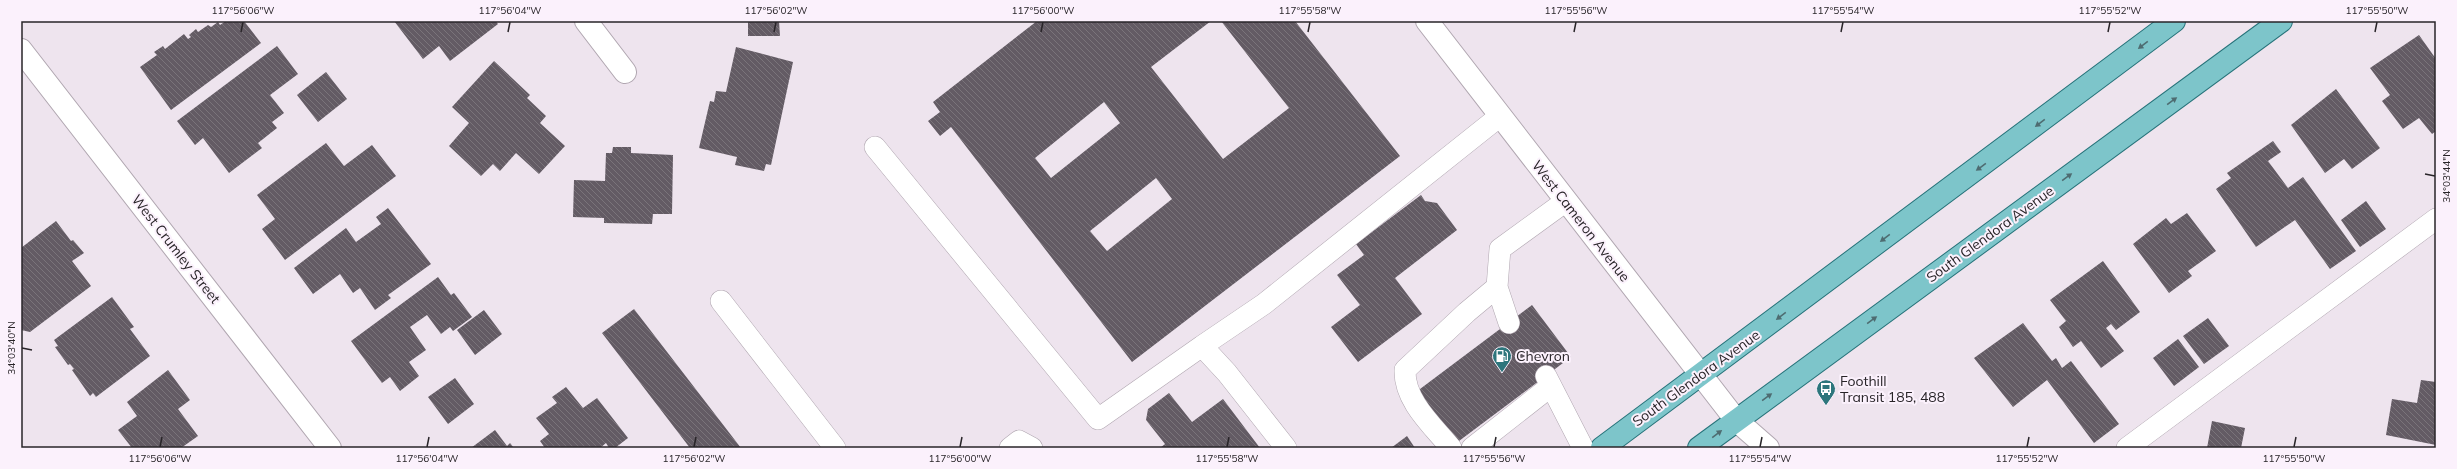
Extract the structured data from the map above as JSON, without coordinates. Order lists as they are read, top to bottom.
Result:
{
  "streets": {
    "main road": ["South Glendora Avenue"],
    "street": ["West Cameron Avenue", "West Crumley Street"]
  },
  "crossings": [
    ["West Cameron Avenue", "South Glendora Avenue"]
  ],
  "places": {
    "fuel station": ["Chevron"],
    "bus stop": ["Foothill Transit 185, 488"]
  },
  "coordinates": [
    "117°56'06\"W",
    "117°56'04\"W",
    "117°56'02\"W",
    "117°56'00\"W",
    "117°55'58\"W",
    "117°55'56\"W",
    "117°55'54\"W",
    "117°55'52\"W",
    "117°55'50\"W",
    "34°03'44\"N",
    "34°03'40\"N"
  ]
}
